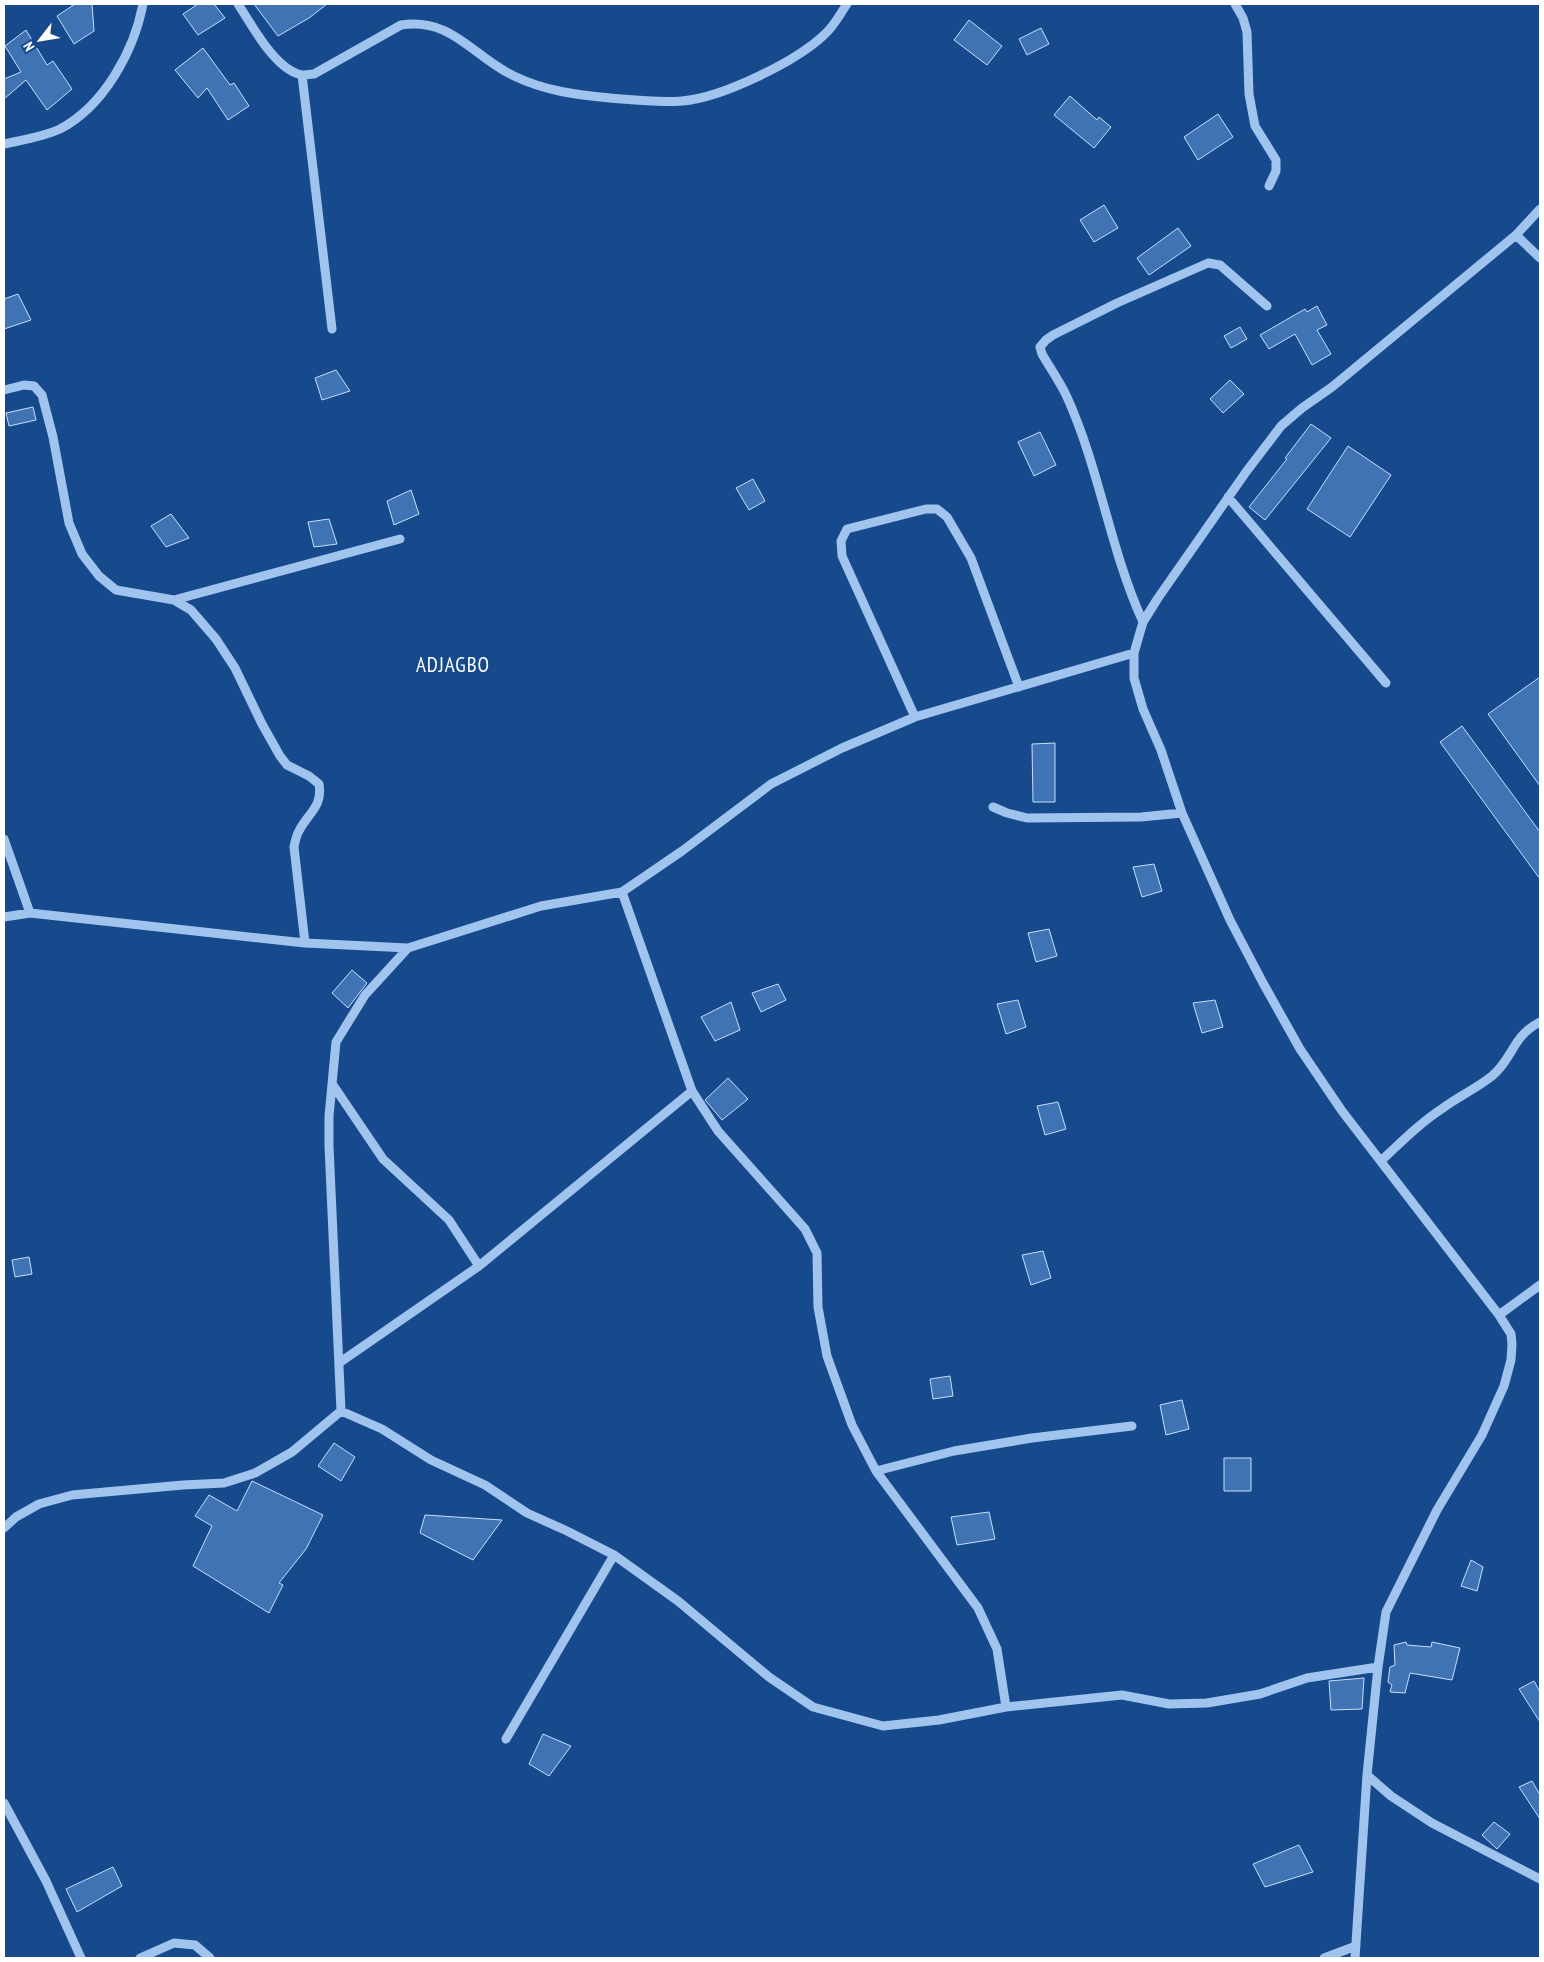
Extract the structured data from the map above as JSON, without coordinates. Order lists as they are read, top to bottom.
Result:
{
  "districts": ["ADJAGBO"],
  "north": "bottom left"
}
